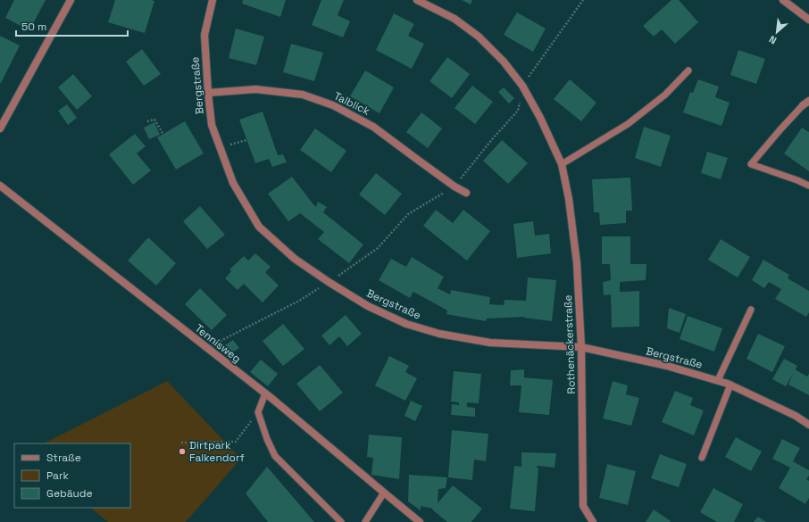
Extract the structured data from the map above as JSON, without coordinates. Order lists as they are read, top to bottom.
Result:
{
  "streets": {
    "street": [
      "Bergstraße",
      "Talblick",
      "Tennisweg",
      "Rothenäckerstraße"
    ]
  },
  "crossings": [
    ["Bergstraße", "Talblick"],
    ["Bergstraße", "Rothenäckerstraße"]
  ],
  "places": ["Dirtpark Falkendorf"],
  "legend": ["Straße", "Park", "Gebäude"],
  "scale_bar": "50 m",
  "north": "bottom left"
}
